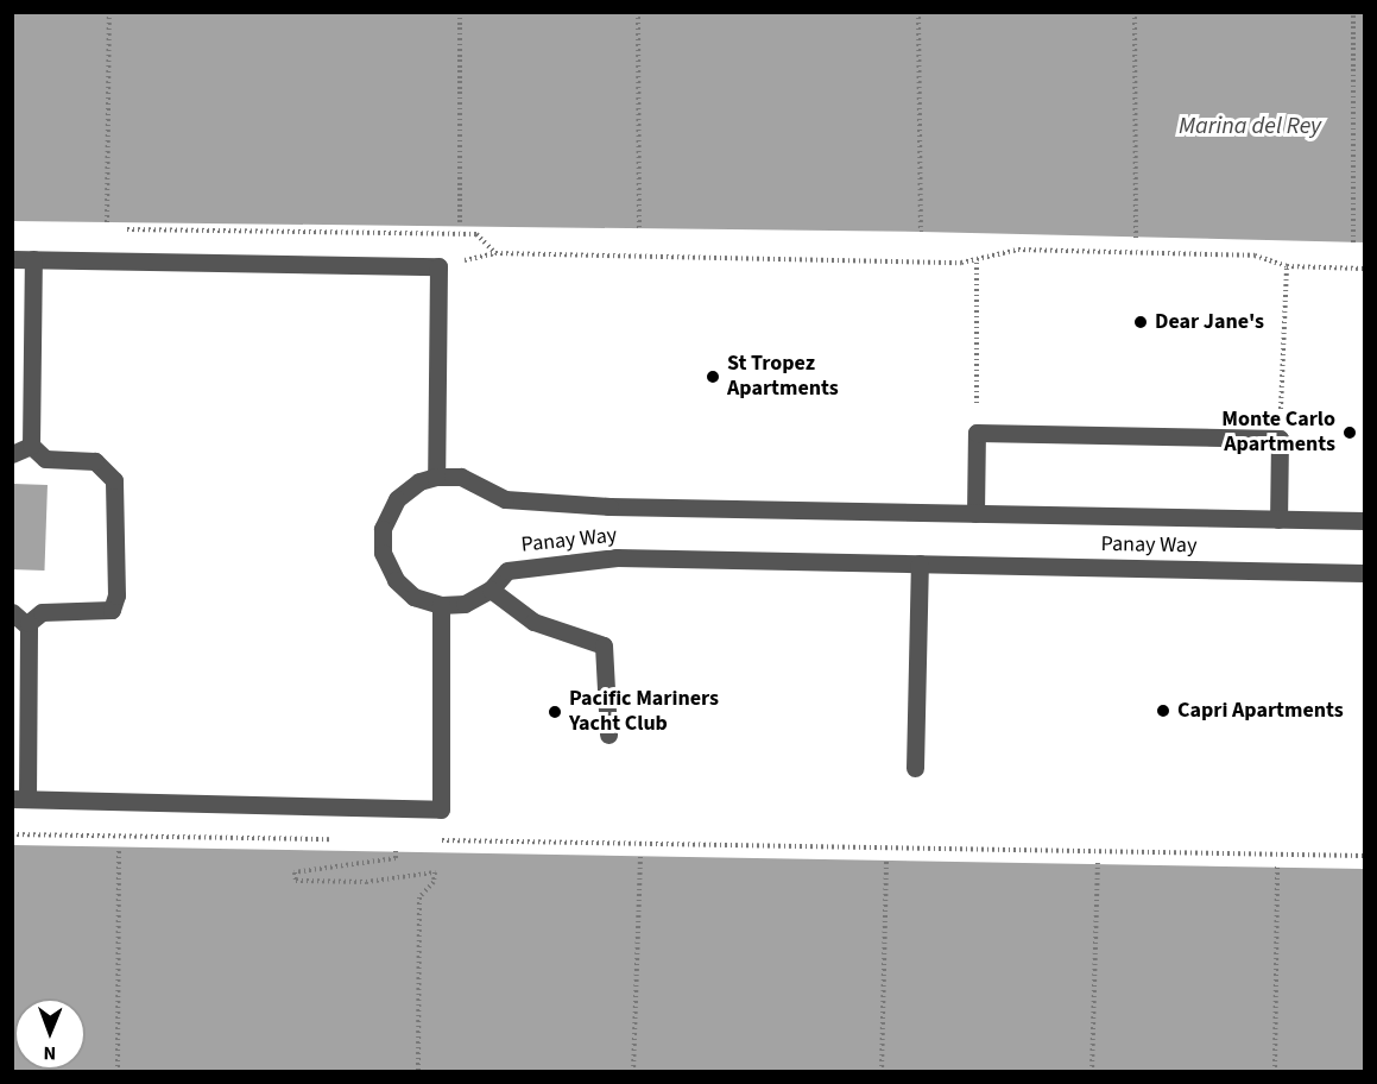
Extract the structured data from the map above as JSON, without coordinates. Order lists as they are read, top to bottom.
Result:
{
  "streets": {
    "street": ["Panay Way"]
  },
  "water": ["Marina del Rey"],
  "places": [
    "Dear Jane's",
    "St Tropez Apartments",
    "Monte Carlo Apartments",
    "Capri Apartments",
    "Pacific Mariners Yacht Club"
  ],
  "north": "bottom"
}
